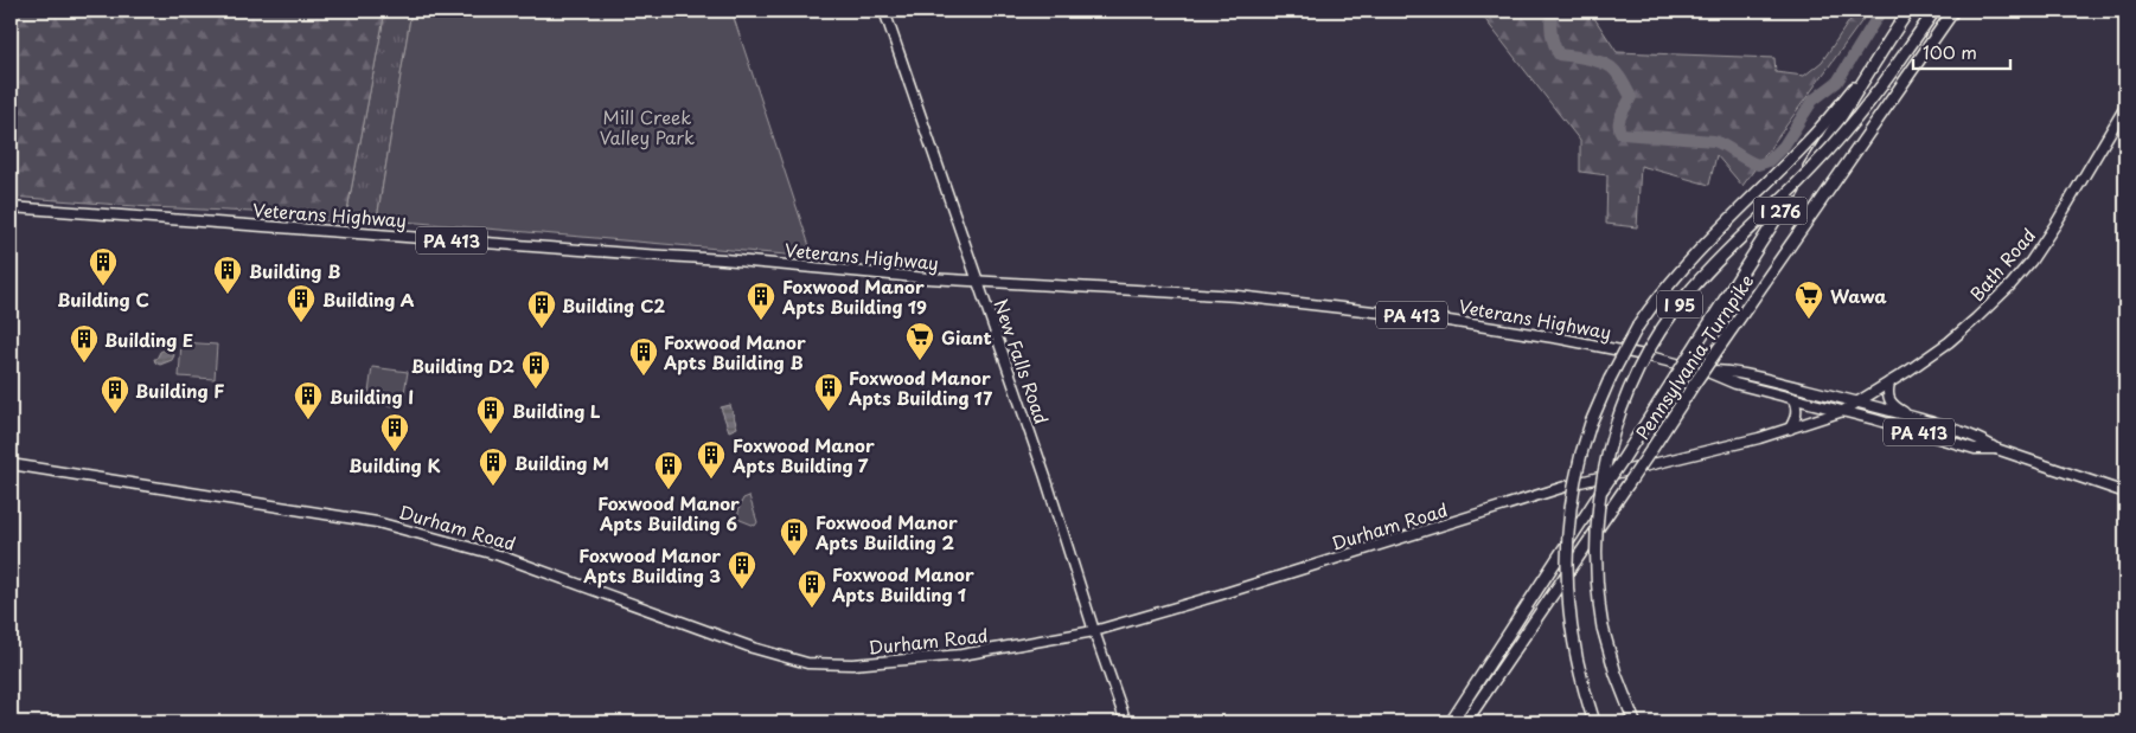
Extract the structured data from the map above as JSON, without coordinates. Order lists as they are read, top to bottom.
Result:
{
  "streets": {
    "highway": ["I 276", "I 95", "Pennsylvania Turnpike"],
    "main road": [
      "Veterans Highway",
      "PA 413",
      "Bath Road",
      "New Falls Road",
      "Durham Road"
    ]
  },
  "crossings": [
    ["Veterans Highway", "Bath Road"],
    ["Veterans Highway", "New Falls Road"],
    ["Veterans Highway", "Durham Road"],
    ["Bath Road", "Durham Road"],
    ["I 95", "Pennsylvania Turnpike"],
    ["New Falls Road", "Durham Road"]
  ],
  "parks": ["Mill Creek Valley Park"],
  "places": {
    "building": [
      "Building C",
      "Building B",
      "Foxwood Manor Apts Building 19",
      "Building A",
      "Building C2",
      "Building E",
      "Foxwood Manor Apts Building B",
      "Building D2",
      "Foxwood Manor Apts Building 17",
      "Building F",
      "Building I",
      "Building L",
      "Building K",
      "Foxwood Manor Apts Building 7",
      "Building M",
      "Foxwood Manor Apts Building 6",
      "Foxwood Manor Apts Building 2",
      "Foxwood Manor Apts Building 3",
      "Foxwood Manor Apts Building 1"
    ],
    "supermarket": ["Wawa", "Giant"]
  },
  "scale_bar": "100 m"
}
